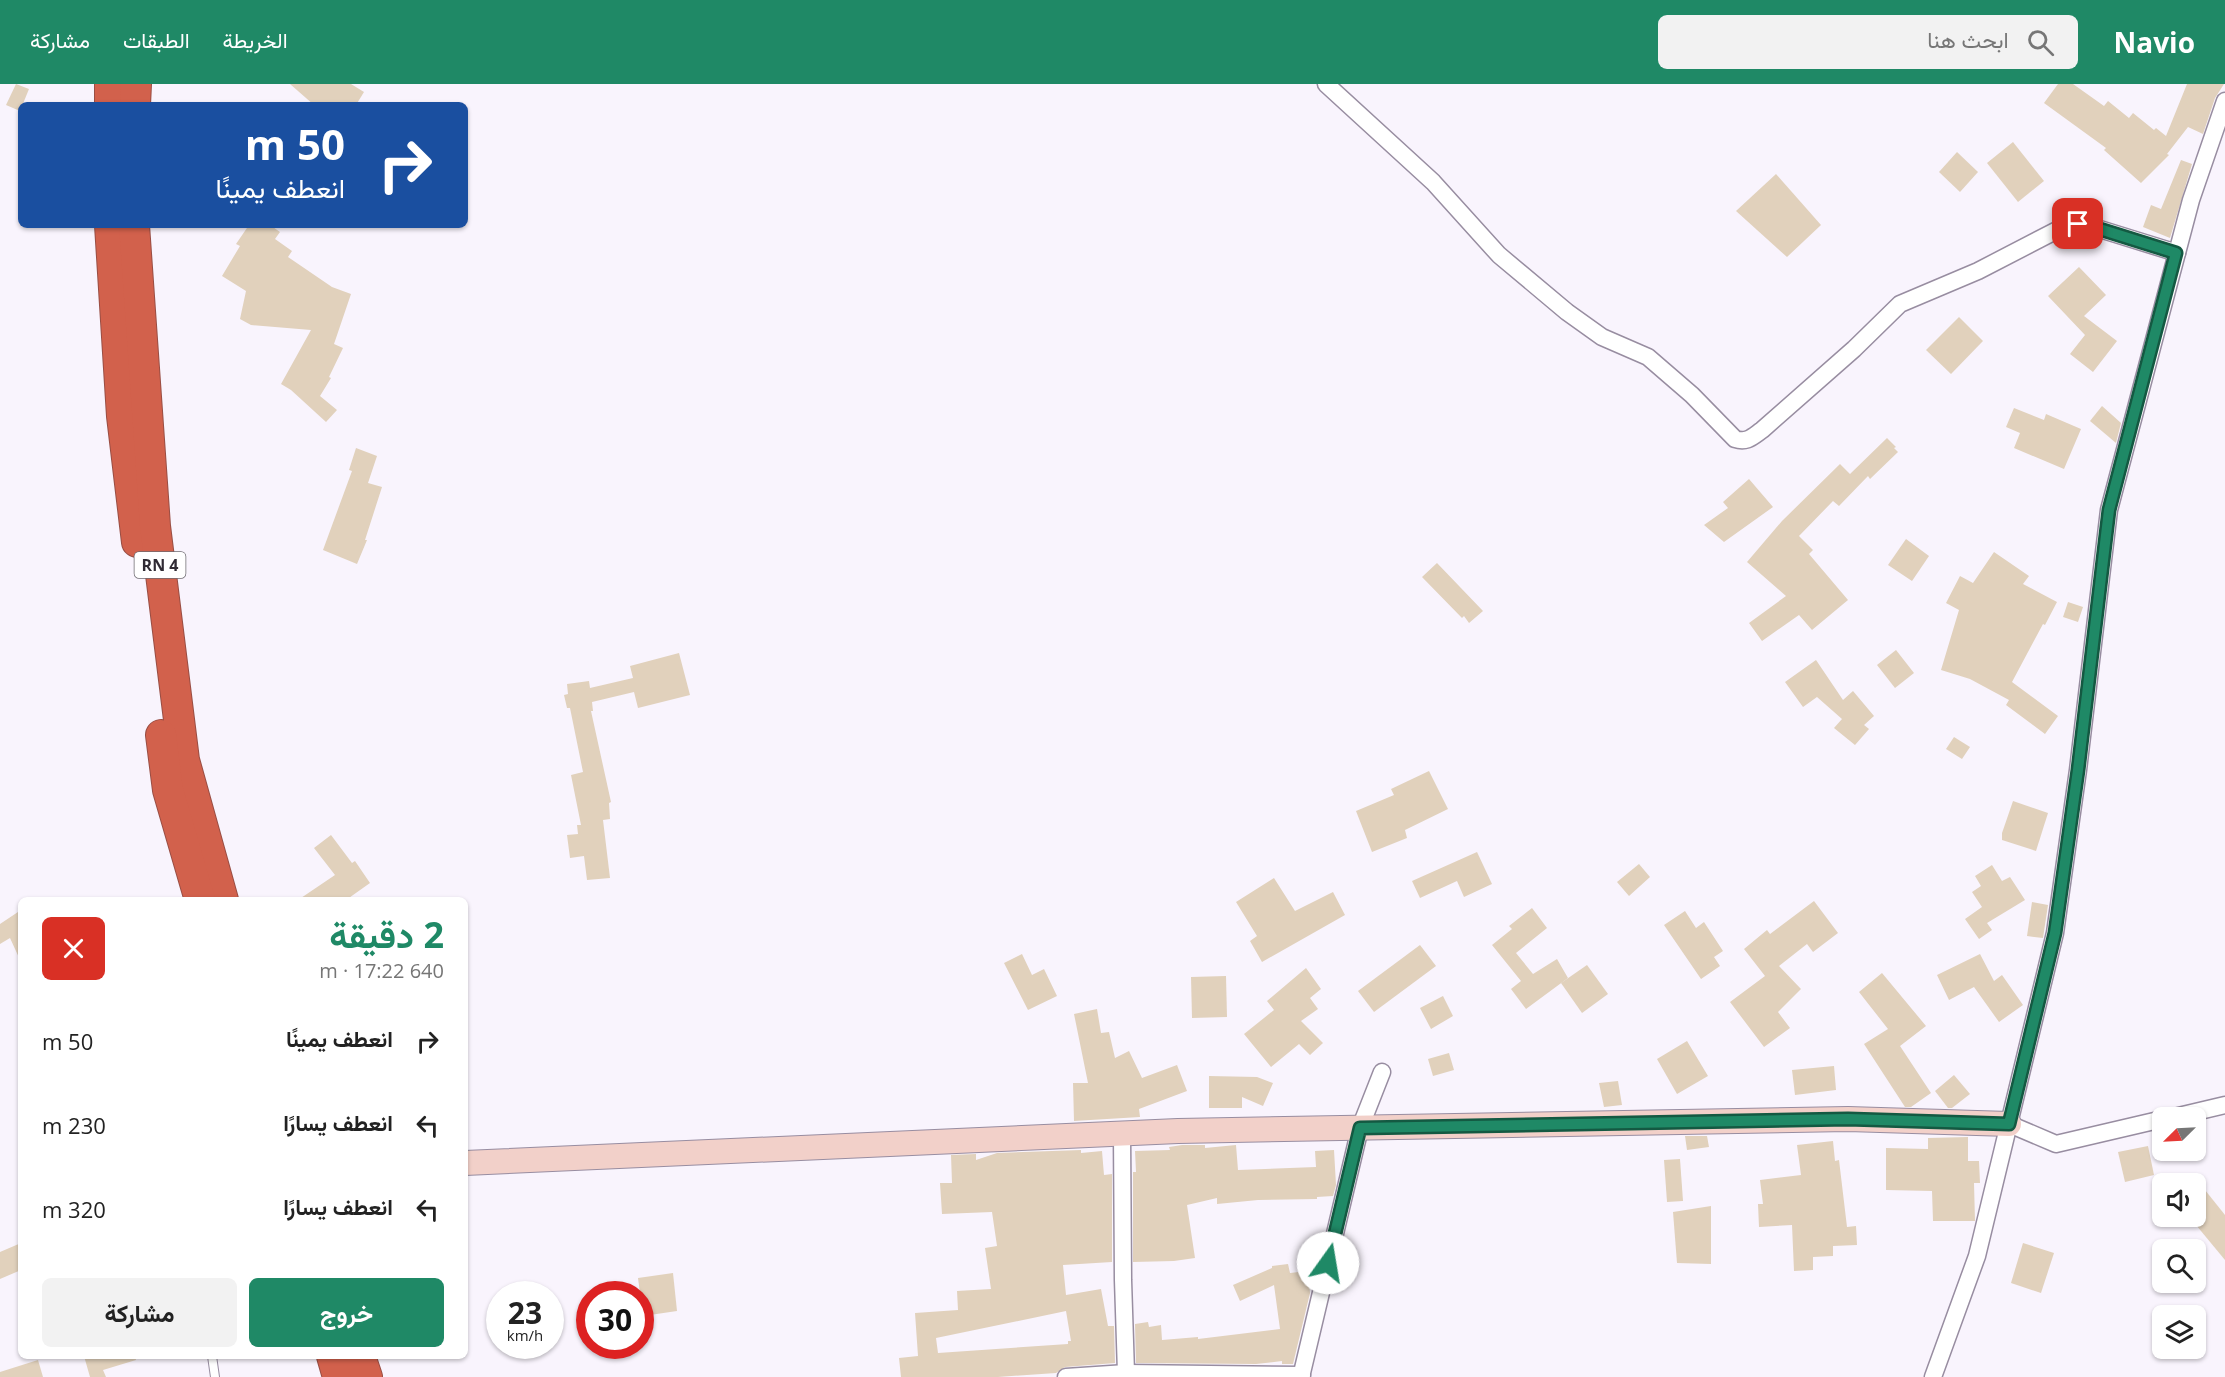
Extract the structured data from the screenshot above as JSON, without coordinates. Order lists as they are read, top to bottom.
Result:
{
  "streets": {
    "highway": ["RN 4"]
  },
  "north": "bottom left",
  "page": {
    "header": "Navio",
    "search": "ابحث هنا",
    "nav": ["الخريطة", "الطبقات", "مشاركة"],
    "turn": ["50 m", "انعطف يمينًا"],
    "heading": ["2 دقيقة", "640 m · 17:22"],
    "list": [
      {
        "name": "انعطف يمينًا",
        "value": "50 m"
      },
      {
        "name": "انعطف يسارًا",
        "value": "230 m"
      },
      {
        "name": "انعطف يسارًا",
        "value": "320 m"
      }
    ],
    "buttons": ["خروج", "مشاركة"],
    "speed": "23 km/h",
    "limit": "30"
  }
}
